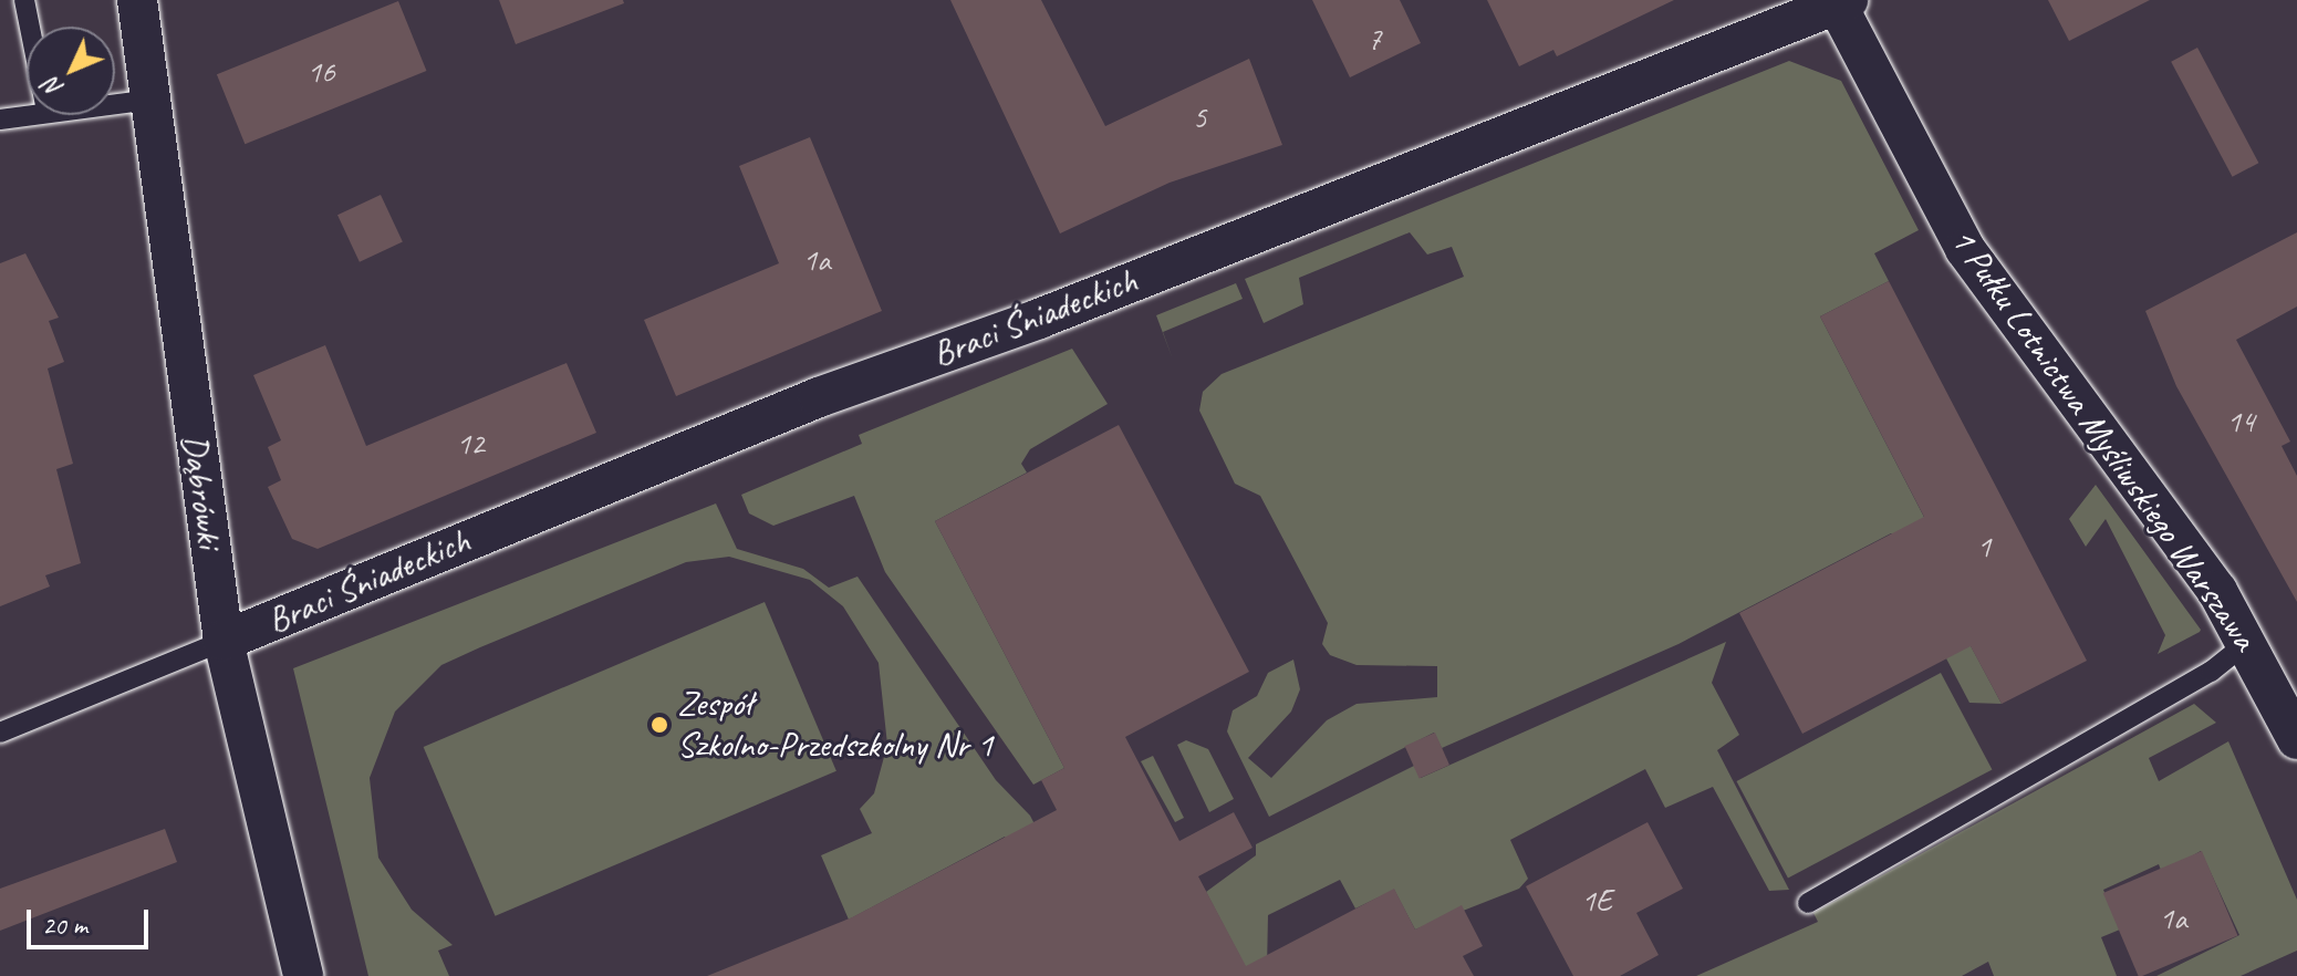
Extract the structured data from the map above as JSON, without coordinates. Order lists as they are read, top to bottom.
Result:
{
  "streets": {
    "street": ["Braci Śniadeckich", "1 Pułku Lotnictwa Myśliwskiego Warszawa", "Dąbrówki"]
  },
  "crossings": [
    ["Braci Śniadeckich", "1 Pułku Lotnictwa Myśliwskiego Warszawa"],
    ["Braci Śniadeckich", "Dąbrówki"]
  ],
  "places": ["Zespół Szkolno-Przedszkolny Nr 1"],
  "house_numbers": [
    "7",
    "16",
    "5",
    "1a",
    "14",
    "12",
    "1",
    "1E",
    "1a"
  ],
  "scale_bar": "20 m",
  "north": "bottom left"
}
